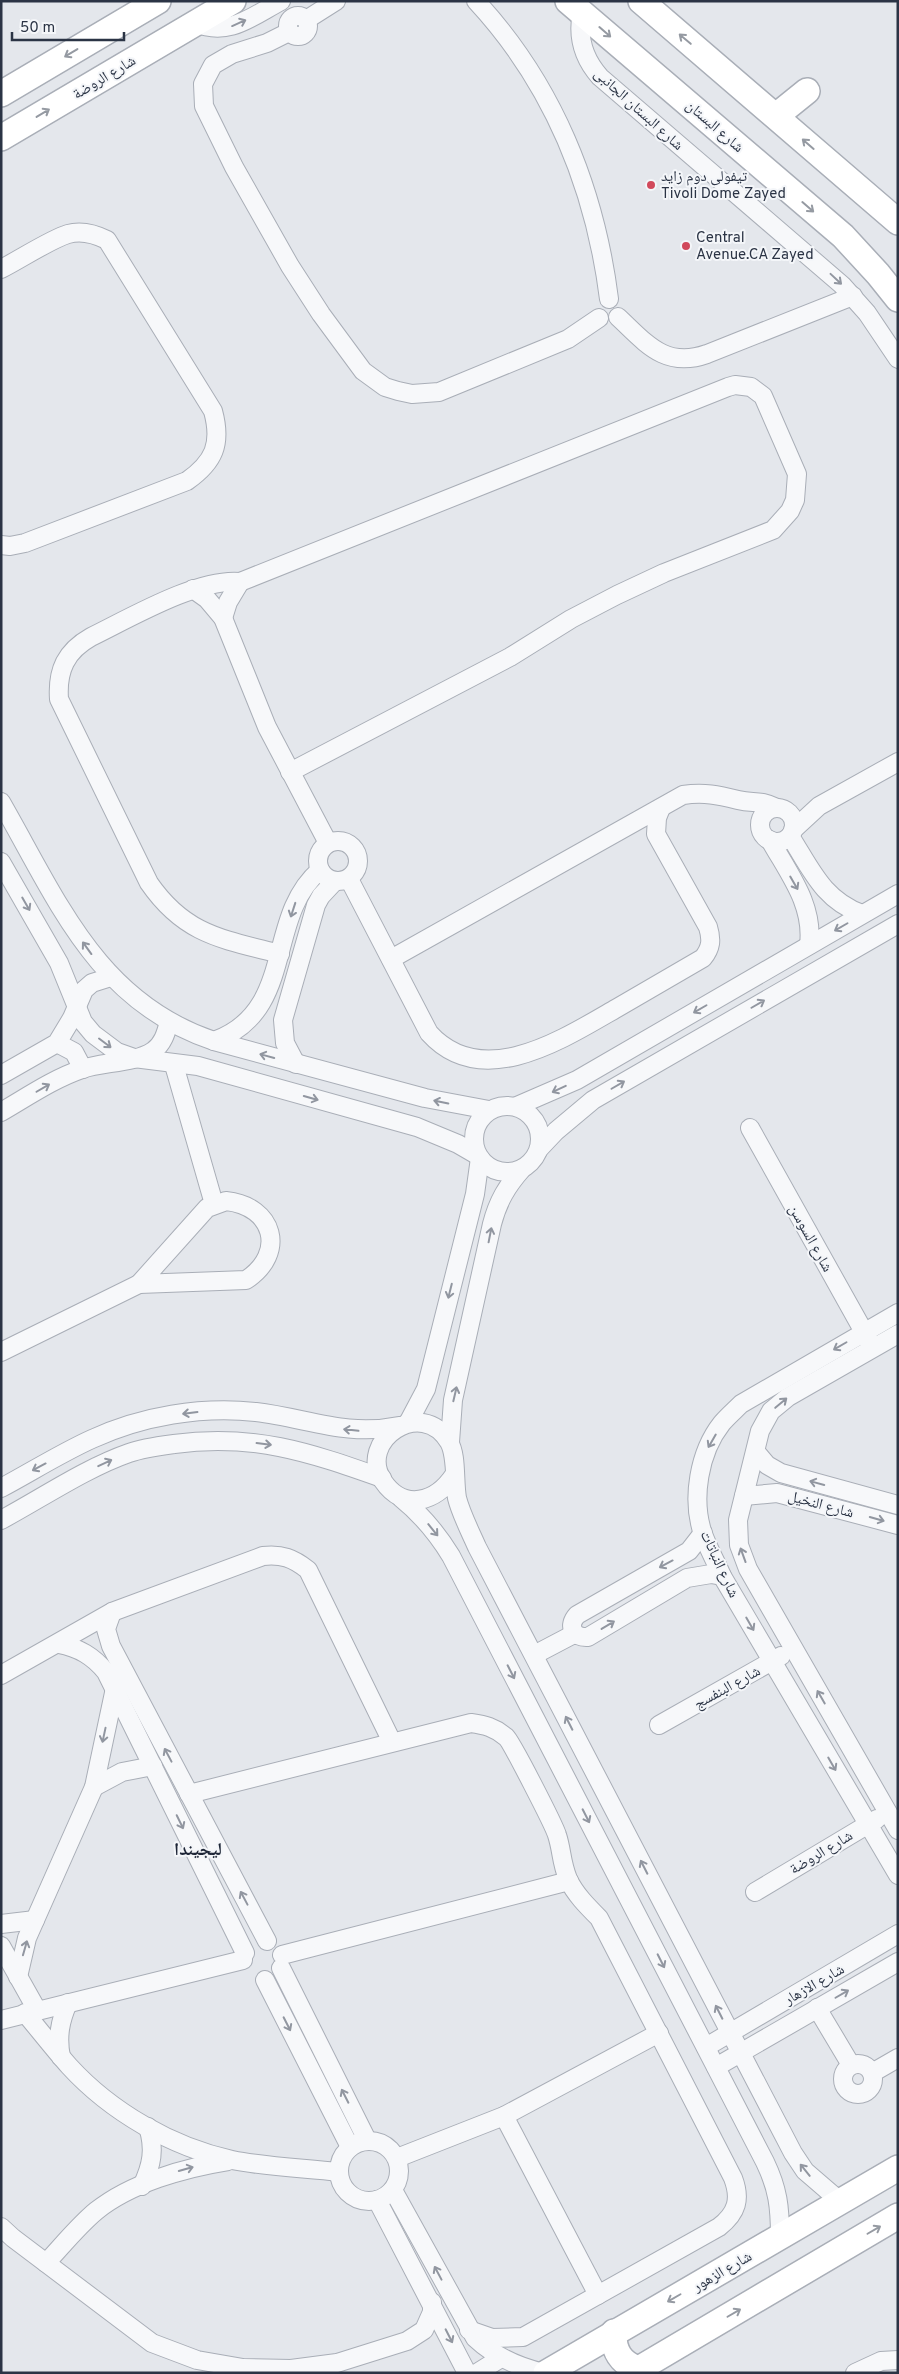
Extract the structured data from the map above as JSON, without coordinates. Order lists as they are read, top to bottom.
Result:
{
  "streets": {
    "street": [
      "شارع الروضة",
      "شارع البستان الجانبى",
      "شارع البستان",
      "شارع السوسن",
      "شارع النخيل",
      "شارع النباتات",
      "شارع البنفسج",
      "شارع الازهار",
      "شارع الزهور"
    ]
  },
  "crossings": [
    ["شارع الروضة", "شارع النباتات"],
    ["شارع البستان الجانبى", "شارع البستان"],
    ["شارع السوسن", "شارع النباتات"],
    ["شارع النخيل", "شارع النباتات"],
    ["شارع النباتات", "شارع البنفسج"]
  ],
  "districts": ["ليجيندا"],
  "places": ["تيفولى دوم زايد Tivoli Dome Zayed", "Central Avenue.CA Zayed"],
  "scale_bar": "50 m"
}
